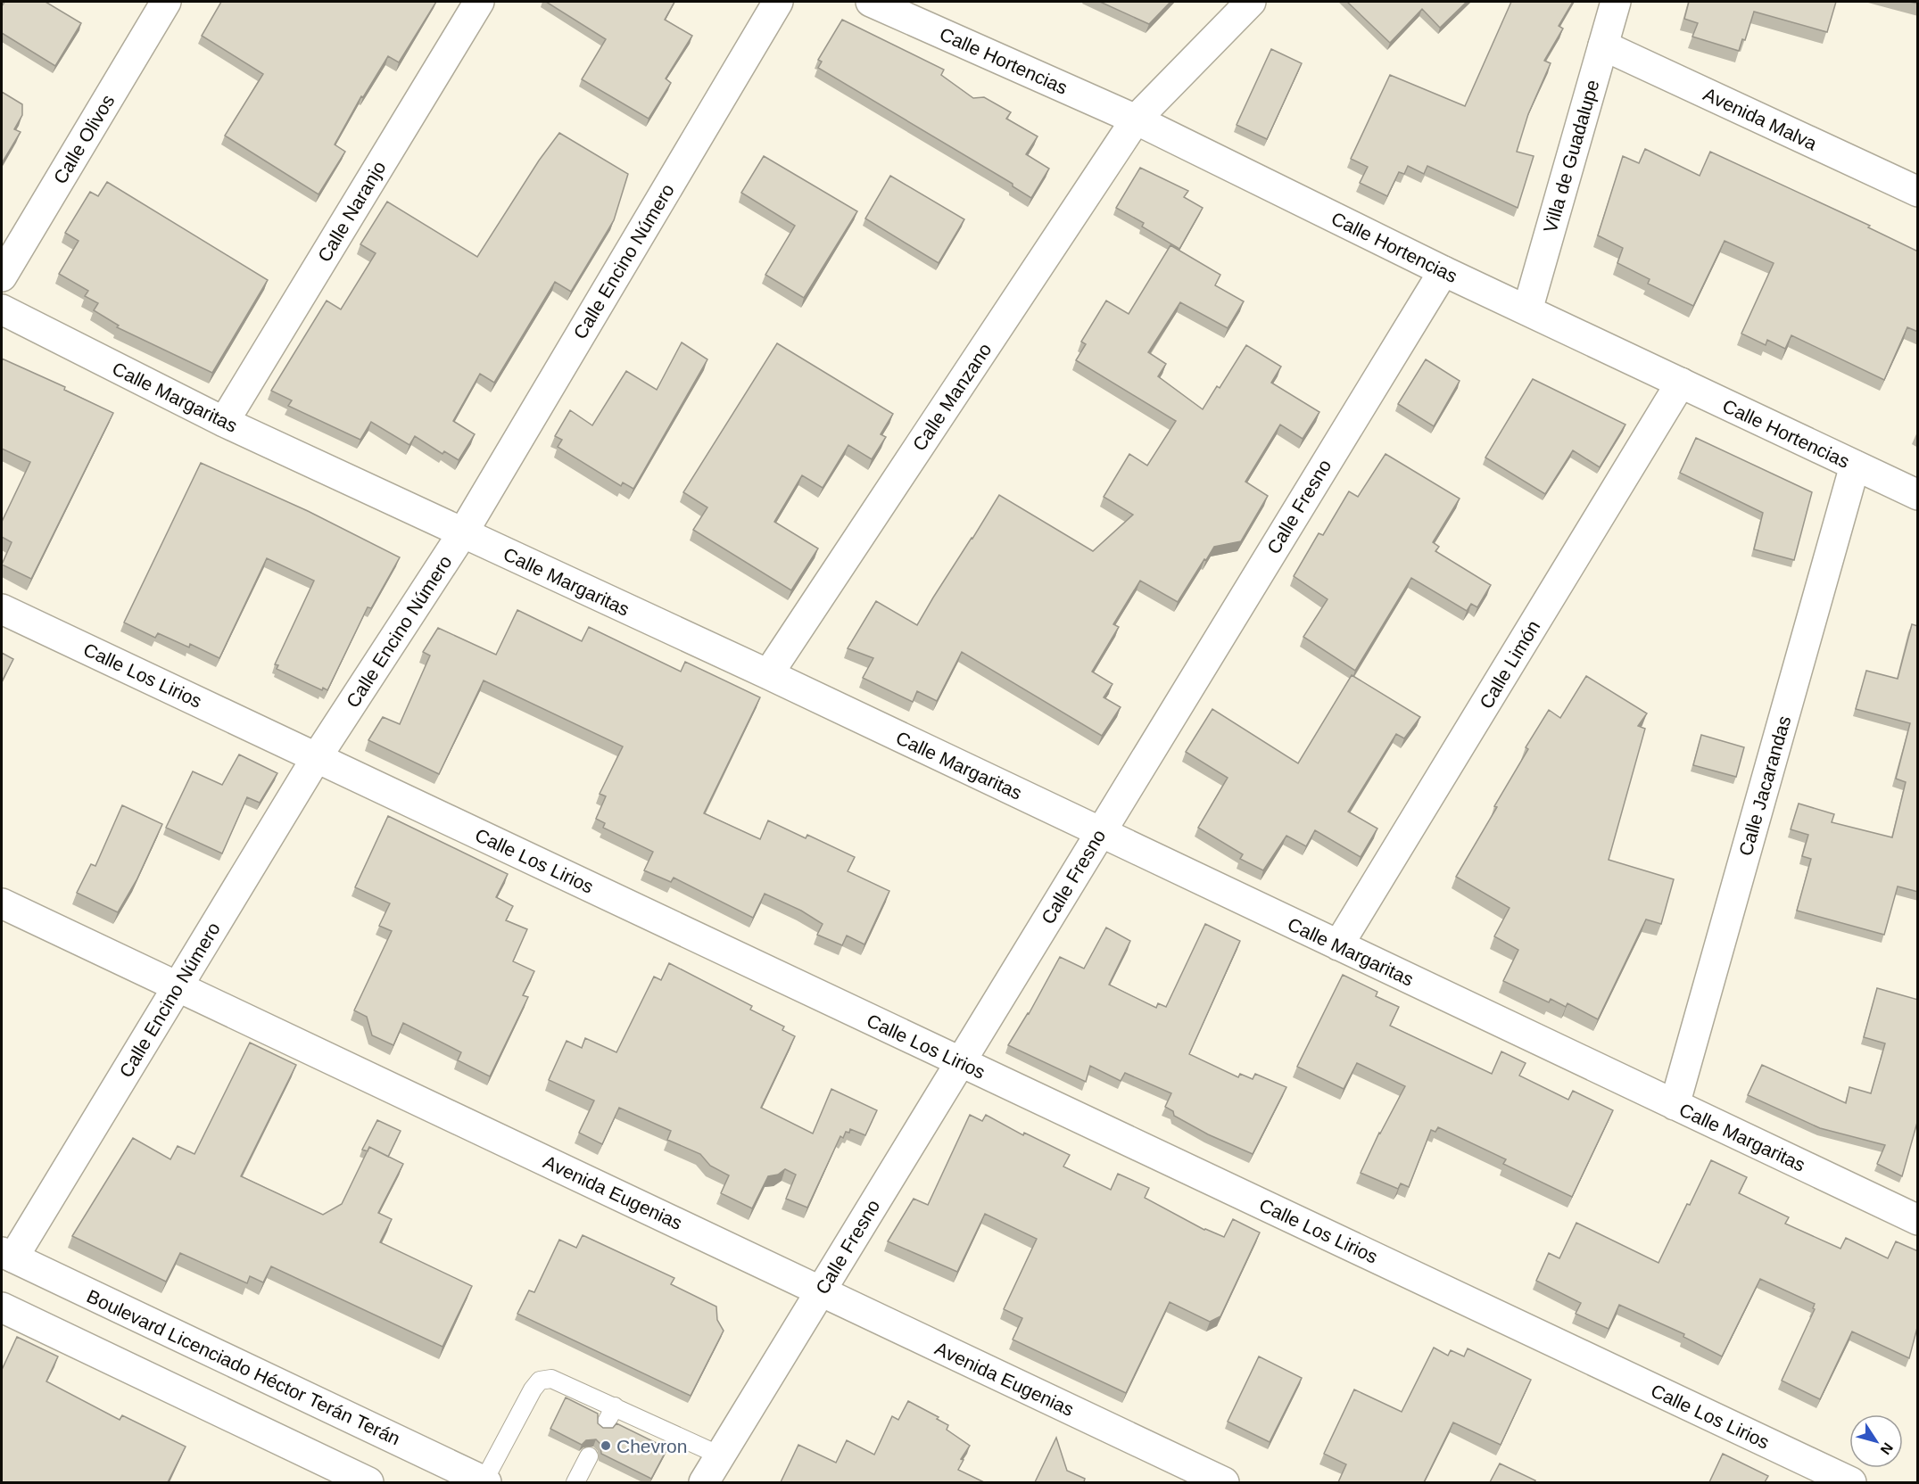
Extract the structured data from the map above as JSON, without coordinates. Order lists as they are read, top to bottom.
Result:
{
  "streets": {
    "street": [
      "Calle Hortencias",
      "Avenida Malva",
      "Calle Olivos",
      "Villa de Guadalupe",
      "Calle Naranjo",
      "Calle Encino Número",
      "Calle Margaritas",
      "Calle Manzano",
      "Calle Fresno",
      "Calle Limón",
      "Calle Los Lirios",
      "Calle Jacarandas",
      "Avenida Eugenias",
      "Boulevard Licenciado Héctor Terán Terán"
    ]
  },
  "crossings": [
    ["Calle Hortencias", "Villa de Guadalupe"],
    ["Calle Hortencias", "Calle Manzano"],
    ["Calle Hortencias", "Calle Fresno"],
    ["Calle Hortencias", "Calle Limón"],
    ["Calle Hortencias", "Calle Jacarandas"],
    ["Avenida Malva", "Villa de Guadalupe"],
    ["Calle Naranjo", "Calle Margaritas"],
    ["Calle Encino Número", "Calle Margaritas"],
    ["Calle Encino Número", "Calle Los Lirios"],
    ["Calle Encino Número", "Avenida Eugenias"],
    ["Calle Encino Número", "Boulevard Licenciado Héctor Terán Terán"],
    ["Calle Margaritas", "Calle Manzano"],
    ["Calle Margaritas", "Calle Fresno"],
    ["Calle Margaritas", "Calle Limón"],
    ["Calle Margaritas", "Calle Jacarandas"],
    ["Calle Fresno", "Calle Los Lirios"],
    ["Calle Fresno", "Avenida Eugenias"]
  ],
  "places": ["Chevron"],
  "north": "bottom right"
}
